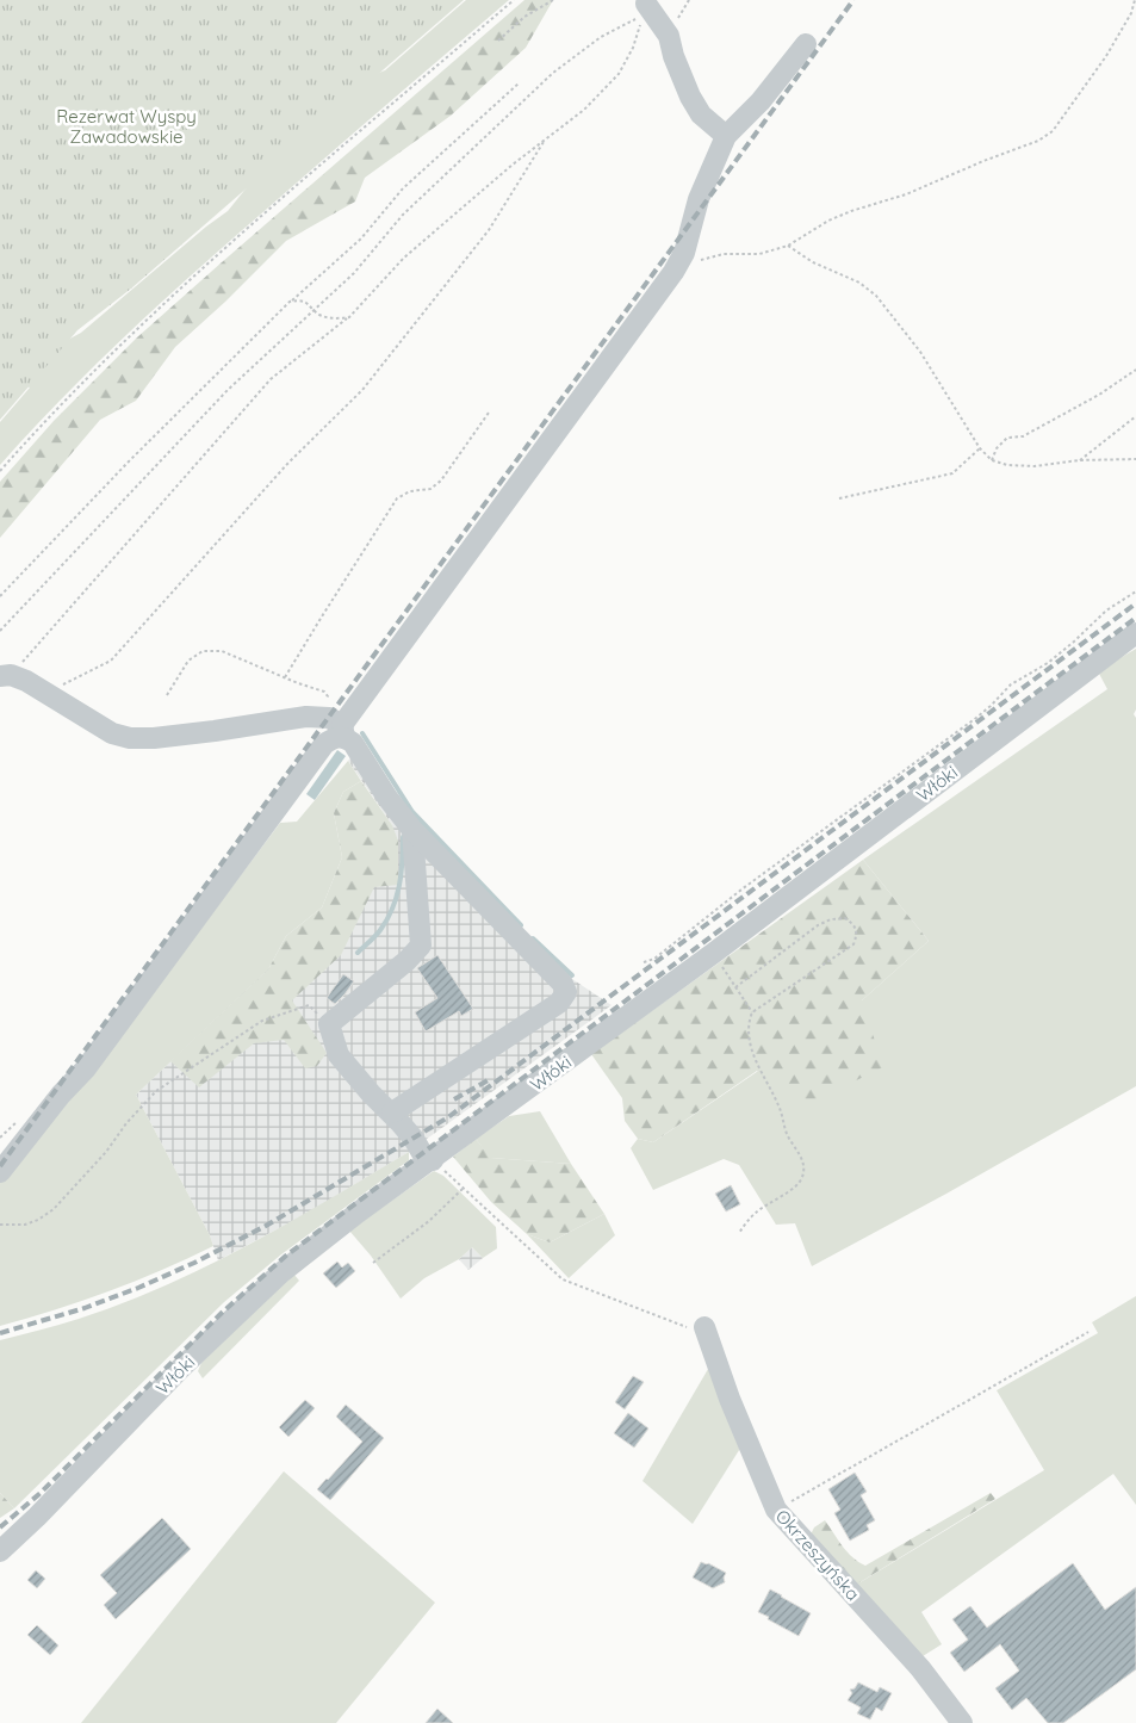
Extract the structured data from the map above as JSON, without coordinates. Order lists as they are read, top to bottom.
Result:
{
  "streets": {
    "street": ["Włóki", "Okrzeszyńska"]
  },
  "parks": ["Rezerwat Wyspy Zawadowskie"]
}
